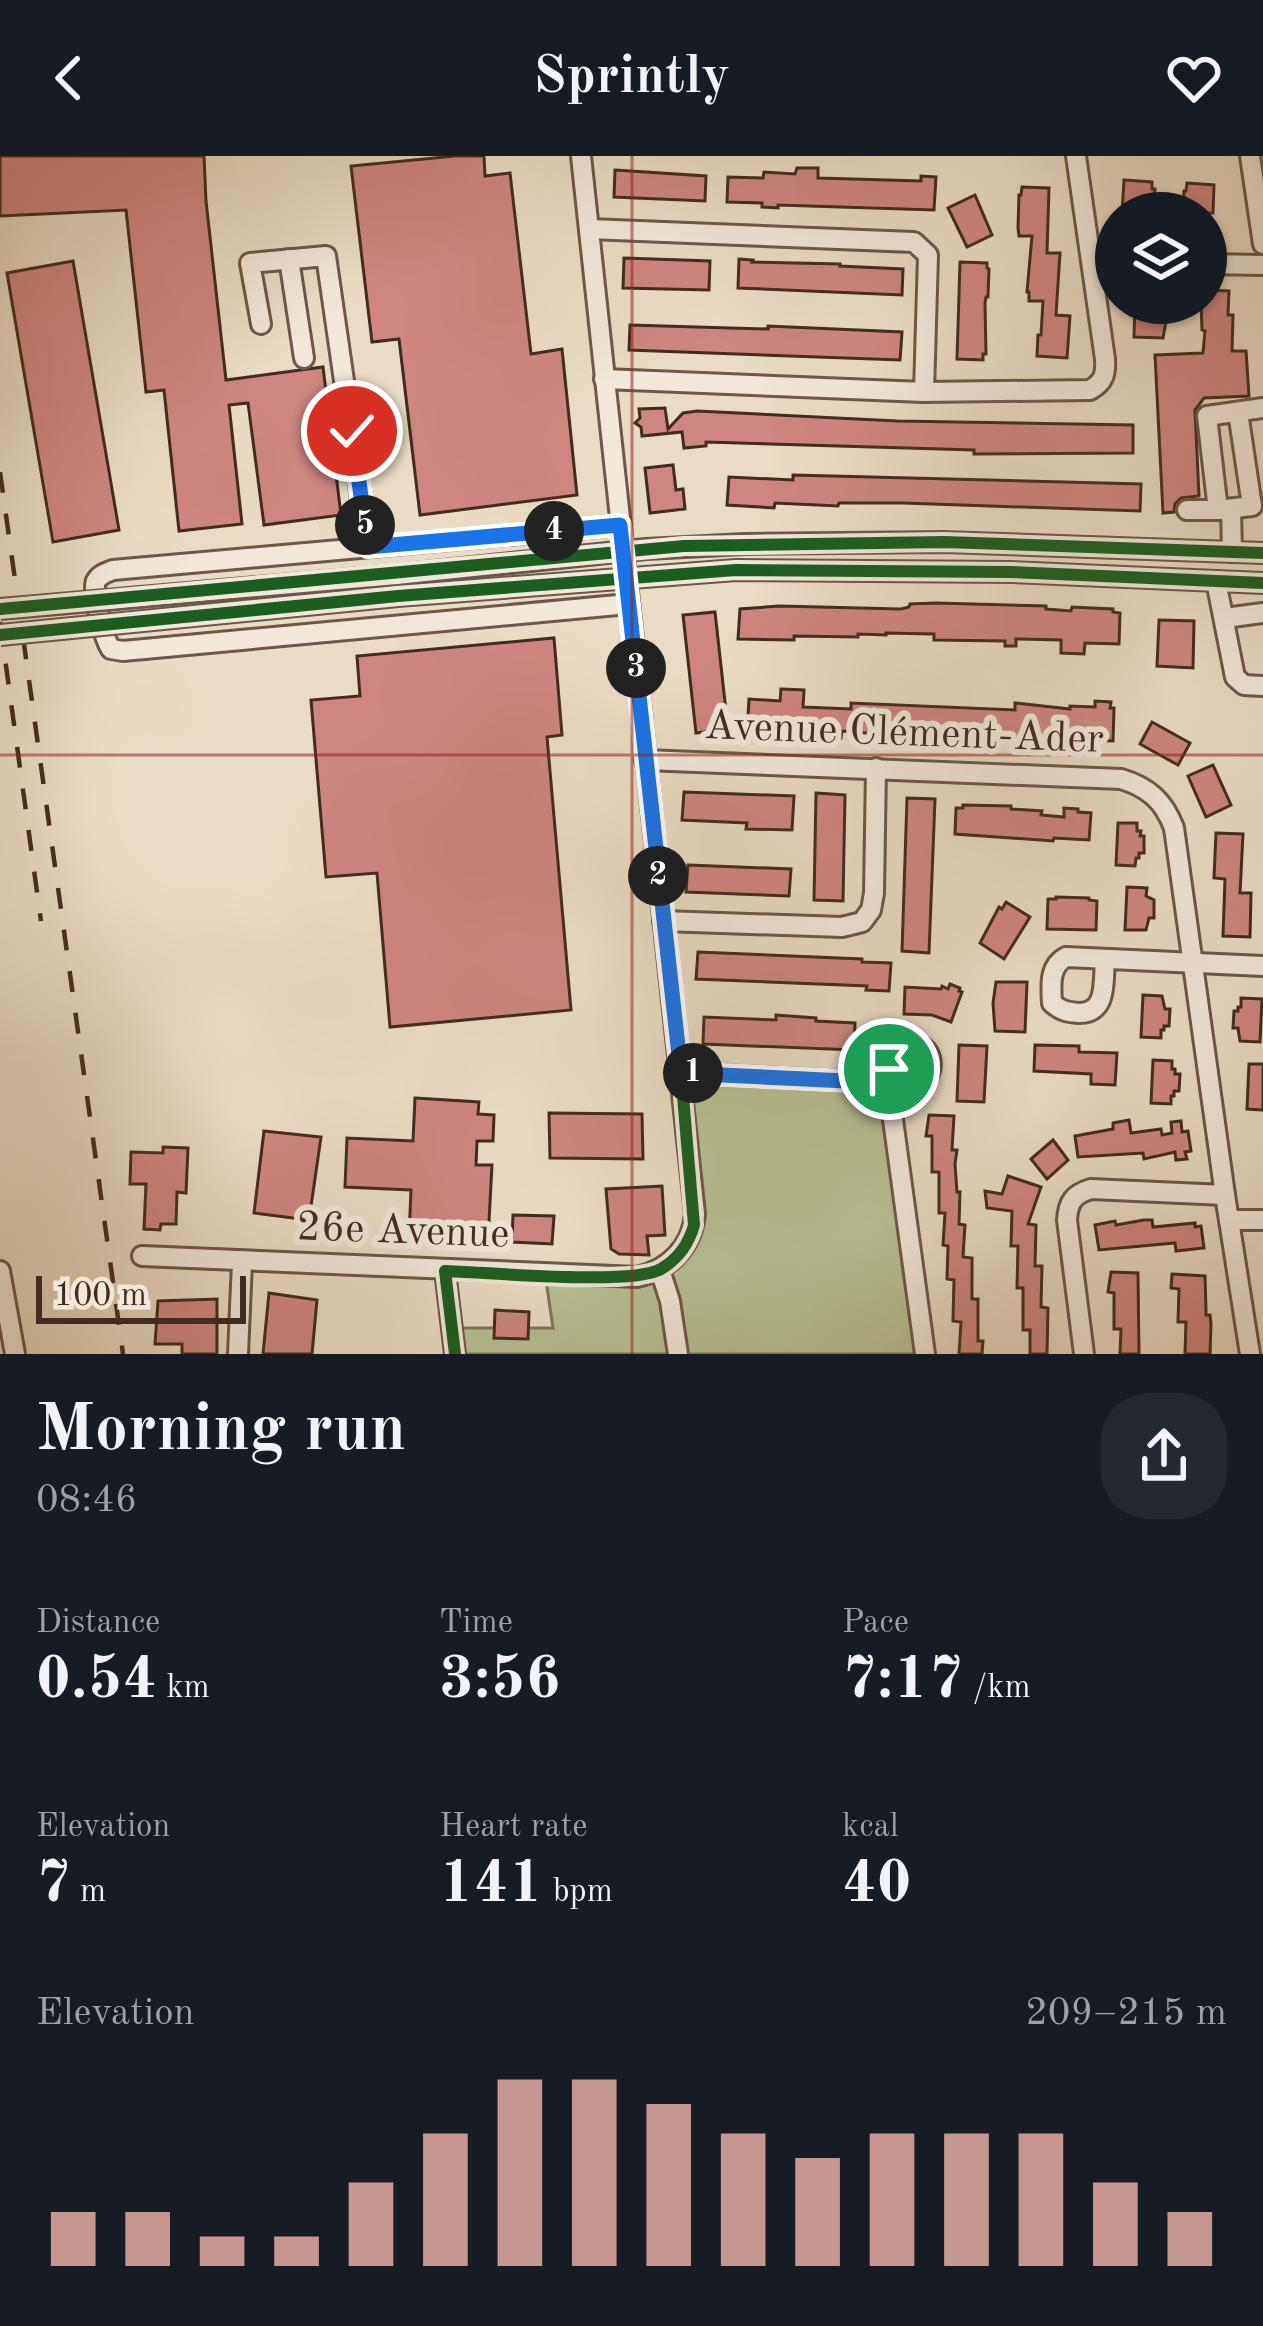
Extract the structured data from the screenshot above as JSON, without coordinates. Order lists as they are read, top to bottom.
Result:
{
  "streets": {
    "street": ["Avenue Clément-Ader", "26e Avenue"]
  },
  "scale_bar": "100 m",
  "page": {
    "header": "Sprintly",
    "pins": [
      "5",
      "4",
      "3",
      "2",
      "1"
    ],
    "scale": "100 m",
    "heading": ["Morning run", "08:46"],
    "stats": [
      ["Distance", "0.54 km"],
      ["Time", "3:56"],
      ["Pace", "7:17 /km"],
      ["Elevation", "7 m"],
      ["Heart rate", "141 bpm"],
      ["kcal", "40"]
    ],
    "chart": ["Elevation", "209–215 m"]
  }
}
